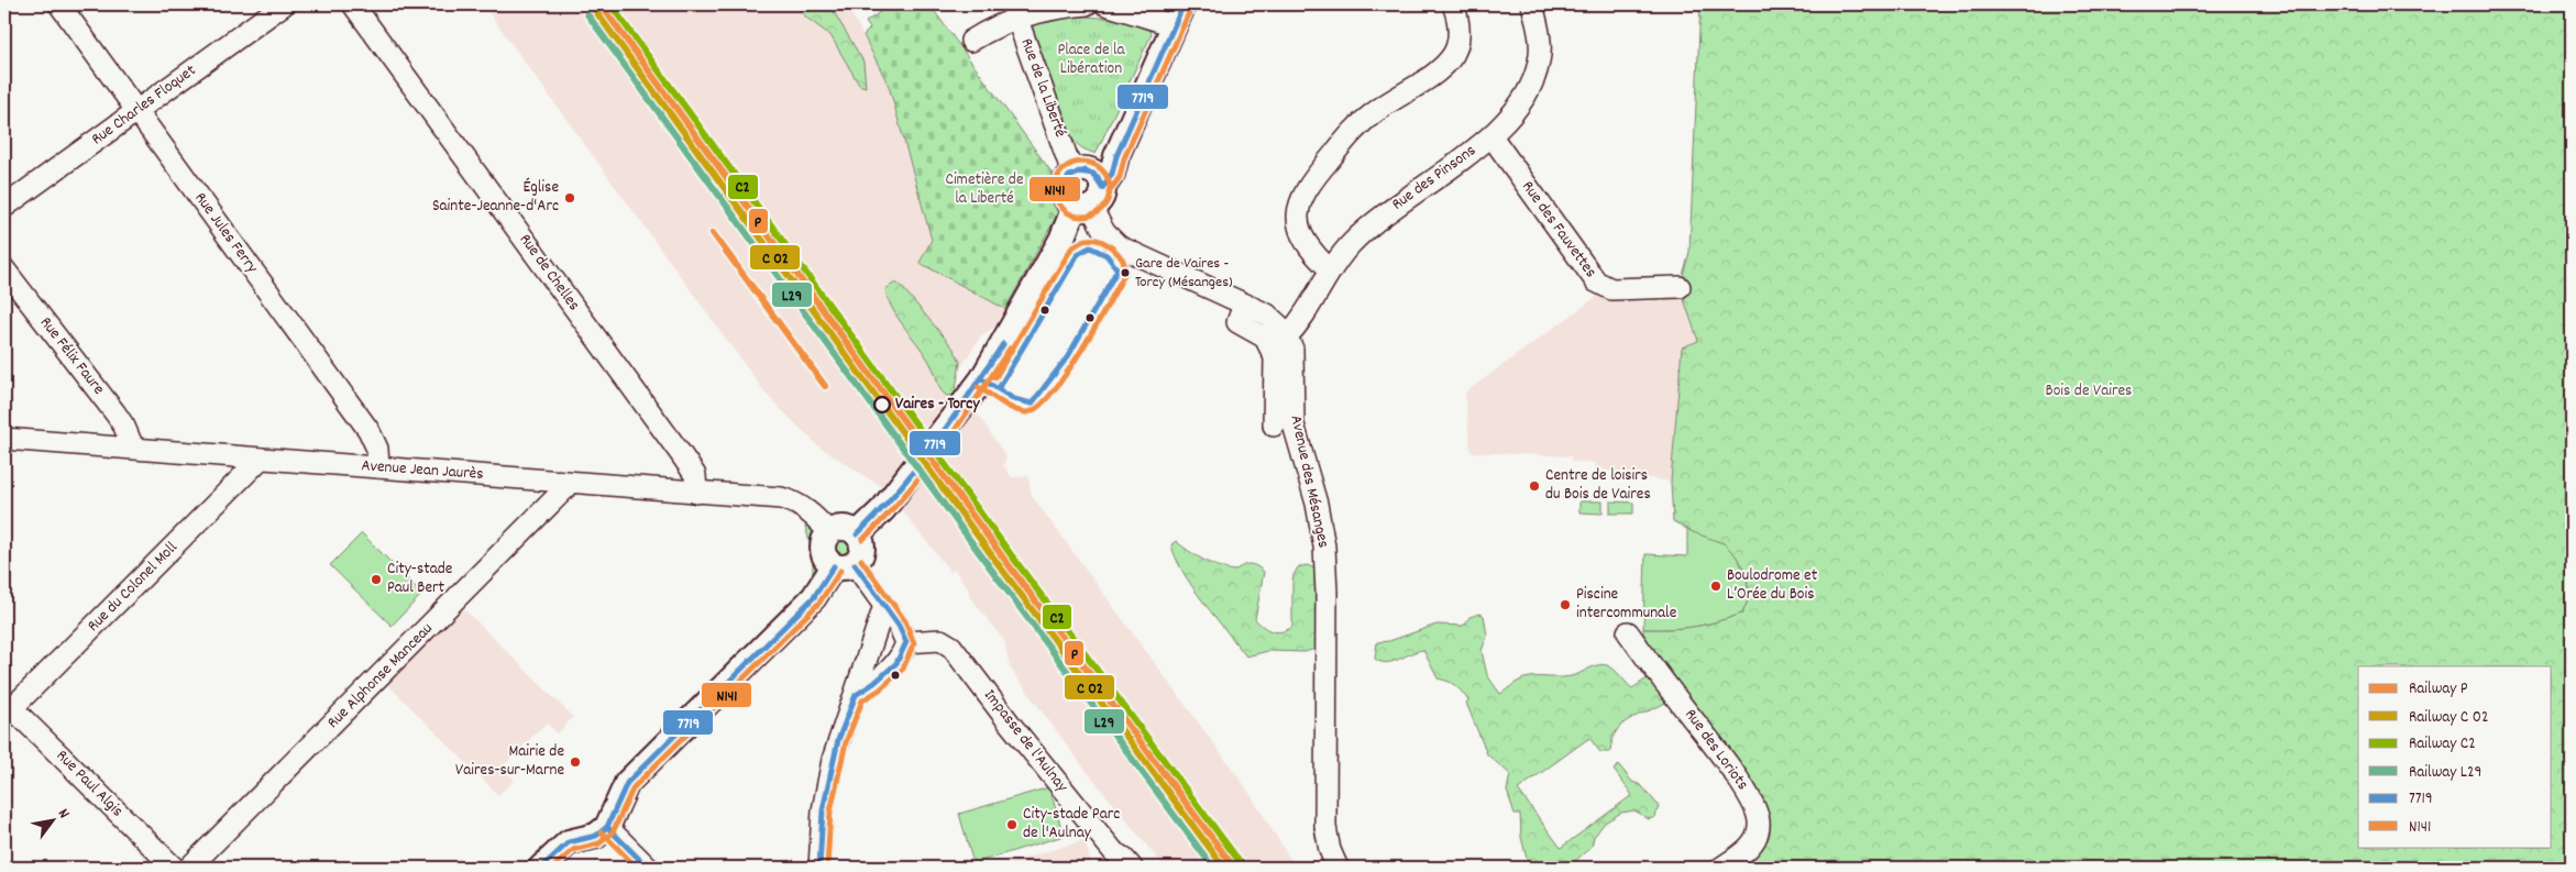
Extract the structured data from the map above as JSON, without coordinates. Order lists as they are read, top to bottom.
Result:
{
  "streets": {
    "street": [
      "Rue de la Liberté",
      "Rue Charles Floquet",
      "Rue des Pinsons",
      "Rue des Fauvettes",
      "Rue Jules Ferry",
      "Rue de Chelles",
      "Rue Félix Faure",
      "Avenue Jean Jaurès",
      "Avenue des Mésanges",
      "Rue du Colonel Moll",
      "Rue Alphonse Manceau",
      "Impasse de l'Aulnay",
      "Rue des Loriots",
      "Rue Paul Algis"
    ]
  },
  "crossings": [
    ["Rue de la Liberté", "Avenue des Mésanges"],
    ["Rue Charles Floquet", "Rue Jules Ferry"],
    ["Rue des Pinsons", "Rue des Fauvettes"],
    ["Rue des Pinsons", "Avenue des Mésanges"],
    ["Rue Jules Ferry", "Avenue Jean Jaurès"],
    ["Rue de Chelles", "Avenue Jean Jaurès"],
    ["Rue Félix Faure", "Avenue Jean Jaurès"],
    ["Avenue Jean Jaurès", "Rue du Colonel Moll"],
    ["Avenue Jean Jaurès", "Rue Alphonse Manceau"],
    ["Rue du Colonel Moll", "Rue Paul Algis"]
  ],
  "parks": ["Place de la Libération", "Cimetière de la Liberté", "Bois de Vaires"],
  "places": [
    "Église Sainte-Jeanne-d'Arc",
    "Gare de Vaires - Torcy (Mésanges)",
    "Vaires - Torcy",
    "Centre de loisirs du Bois de Vaires",
    "City-stade Paul Bert",
    "Boulodrome et L’Orée du Bois",
    "Piscine intercommunale",
    "Mairie de Vaires-sur-Marne",
    "City-stade Parc de l'Aulnay"
  ],
  "lines": [
    "rail line P",
    "rail line C2",
    "transit line 7719",
    "transit line N141",
    "rail line L29"
  ],
  "legend": [
    "Railway P",
    "Railway C 02",
    "Railway C2",
    "Railway L29",
    "7719",
    "N141"
  ],
  "north": "top right"
}
